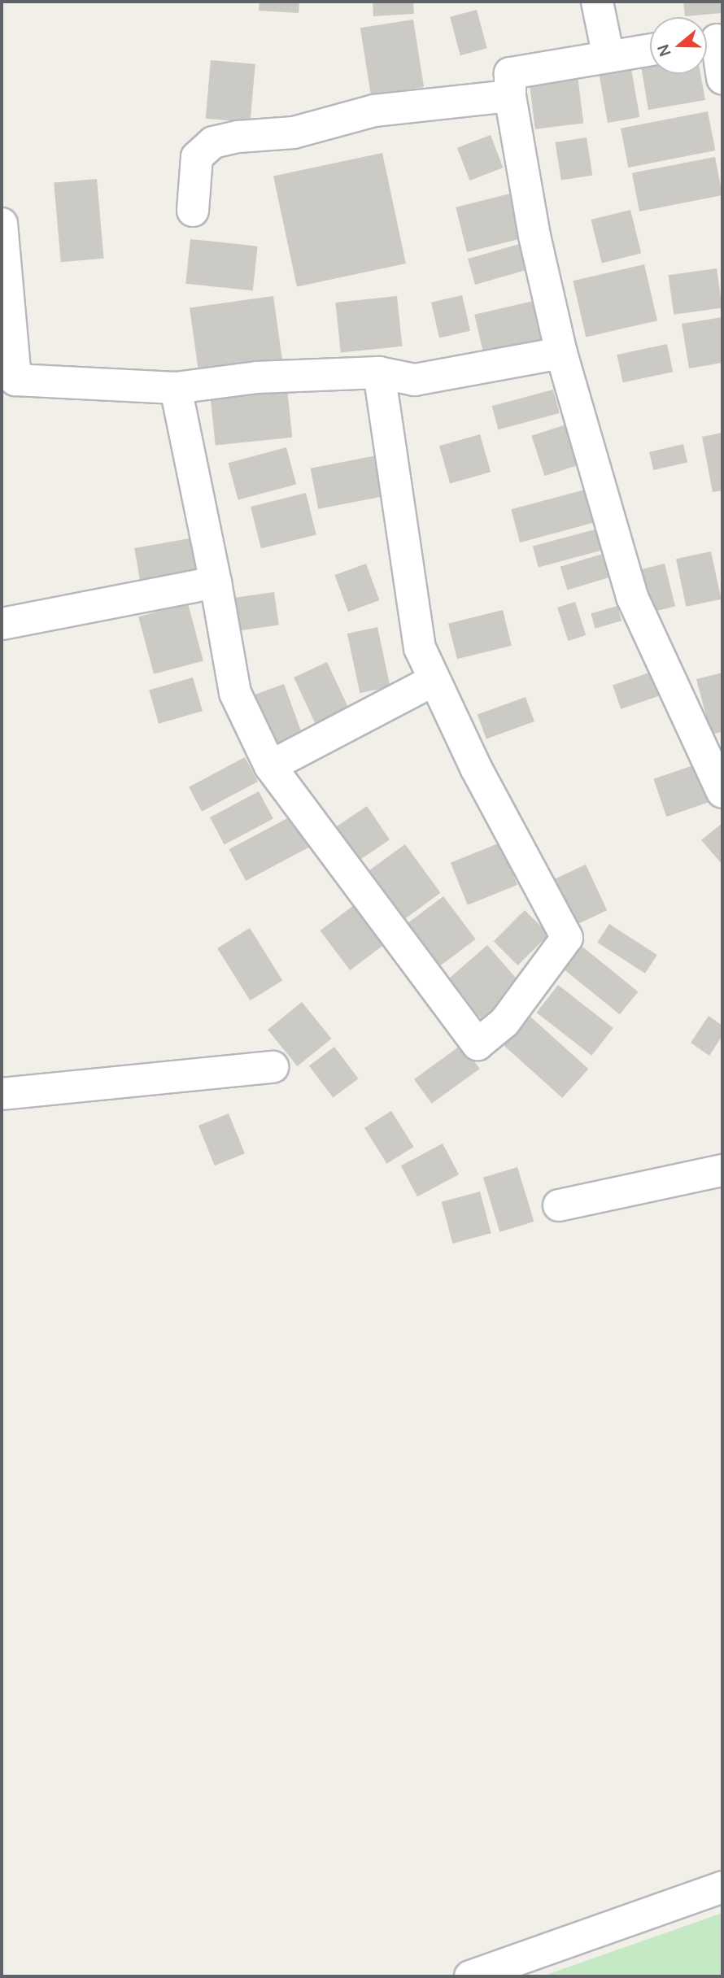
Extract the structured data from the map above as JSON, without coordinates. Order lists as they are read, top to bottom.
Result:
{
  "north": "left"
}
